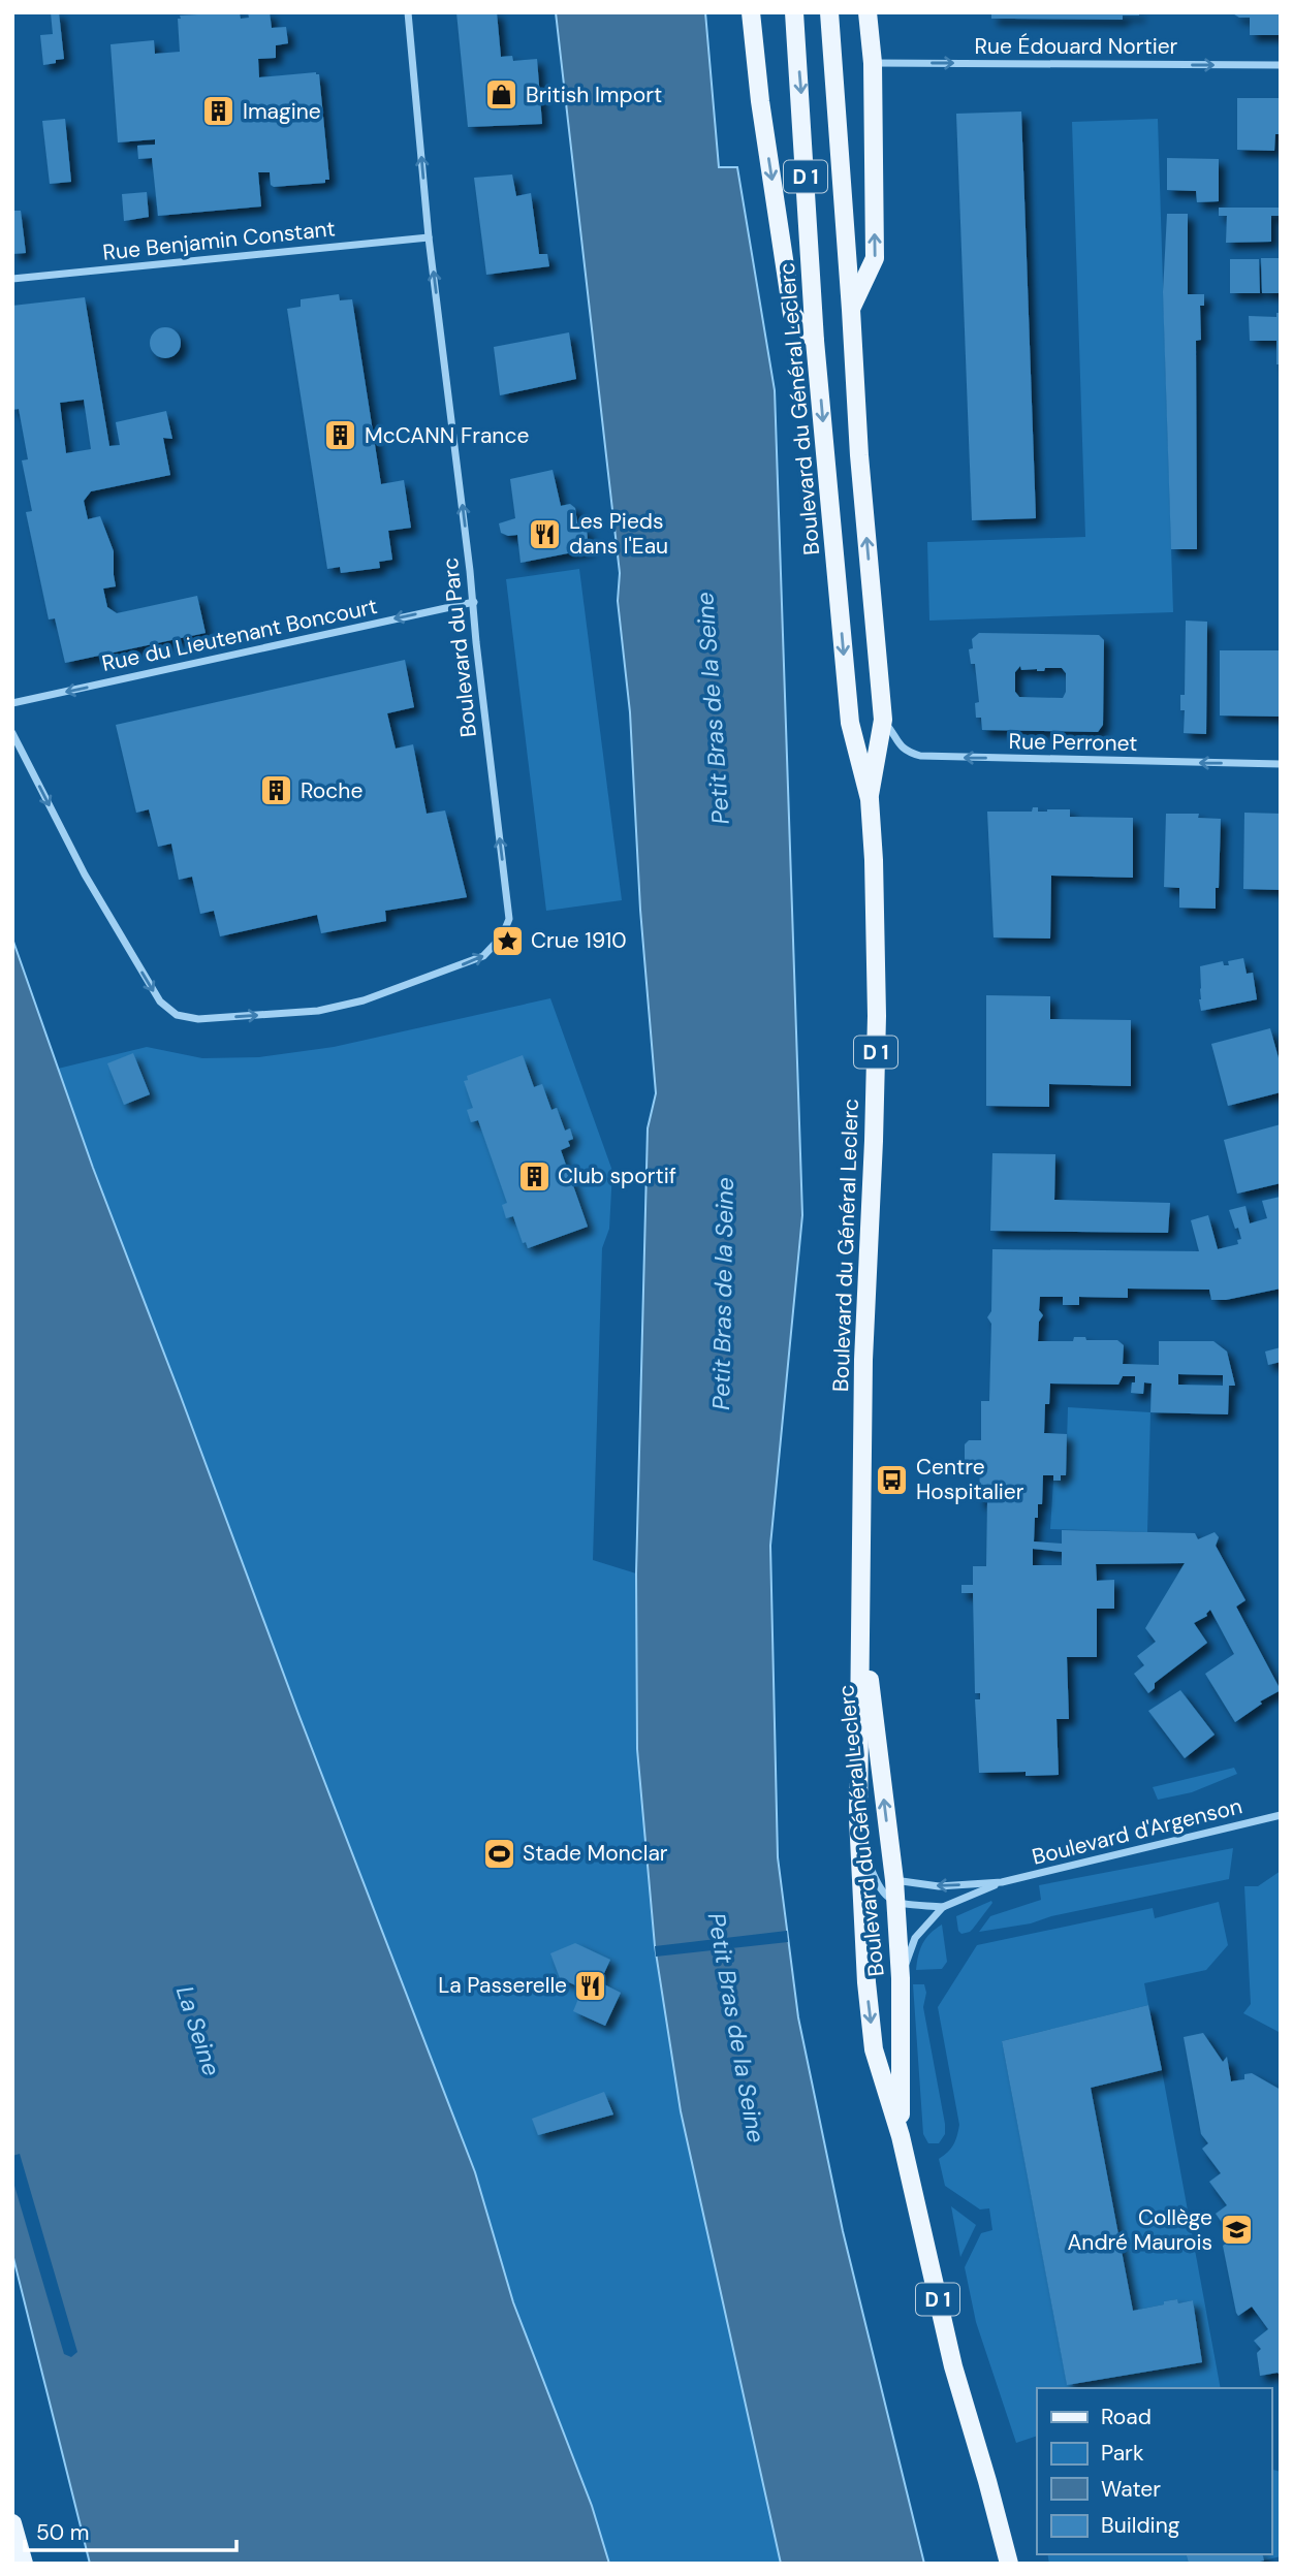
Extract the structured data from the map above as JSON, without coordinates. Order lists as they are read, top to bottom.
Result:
{
  "streets": {
    "main road": ["D 1", "Boulevard du Général Leclerc"],
    "street": [
      "Rue Édouard Nortier",
      "Rue Benjamin Constant",
      "Rue du Lieutenant Boncourt",
      "Boulevard du Parc",
      "Rue Perronet",
      "Boulevard d'Argenson"
    ]
  },
  "crossings": [
    ["Rue Benjamin Constant", "Boulevard du Parc"],
    ["Boulevard du Général Leclerc", "Rue Perronet"],
    ["Boulevard du Général Leclerc", "Boulevard d'Argenson"],
    ["Rue du Lieutenant Boncourt", "Boulevard du Parc"]
  ],
  "one_way": ["Rue Édouard Nortier", "Rue du Lieutenant Boncourt", "Rue Perronet"],
  "water": ["Petit Bras de la Seine", "La Seine"],
  "places": {
    "shop": ["British Import"],
    "building": [
      "Imagine",
      "McCANN France",
      "Roche",
      "Club sportif"
    ],
    "restaurant": ["Les Pieds dans l'Eau", "La Passerelle"],
    "place": ["Crue 1910"],
    "bus stop": ["Centre Hospitalier"],
    "sports": ["Stade Monclar"],
    "school or university": ["Collège André Maurois"]
  },
  "legend": [
    "Road",
    "Park",
    "Water",
    "Building"
  ],
  "scale_bar": "50 m"
}
